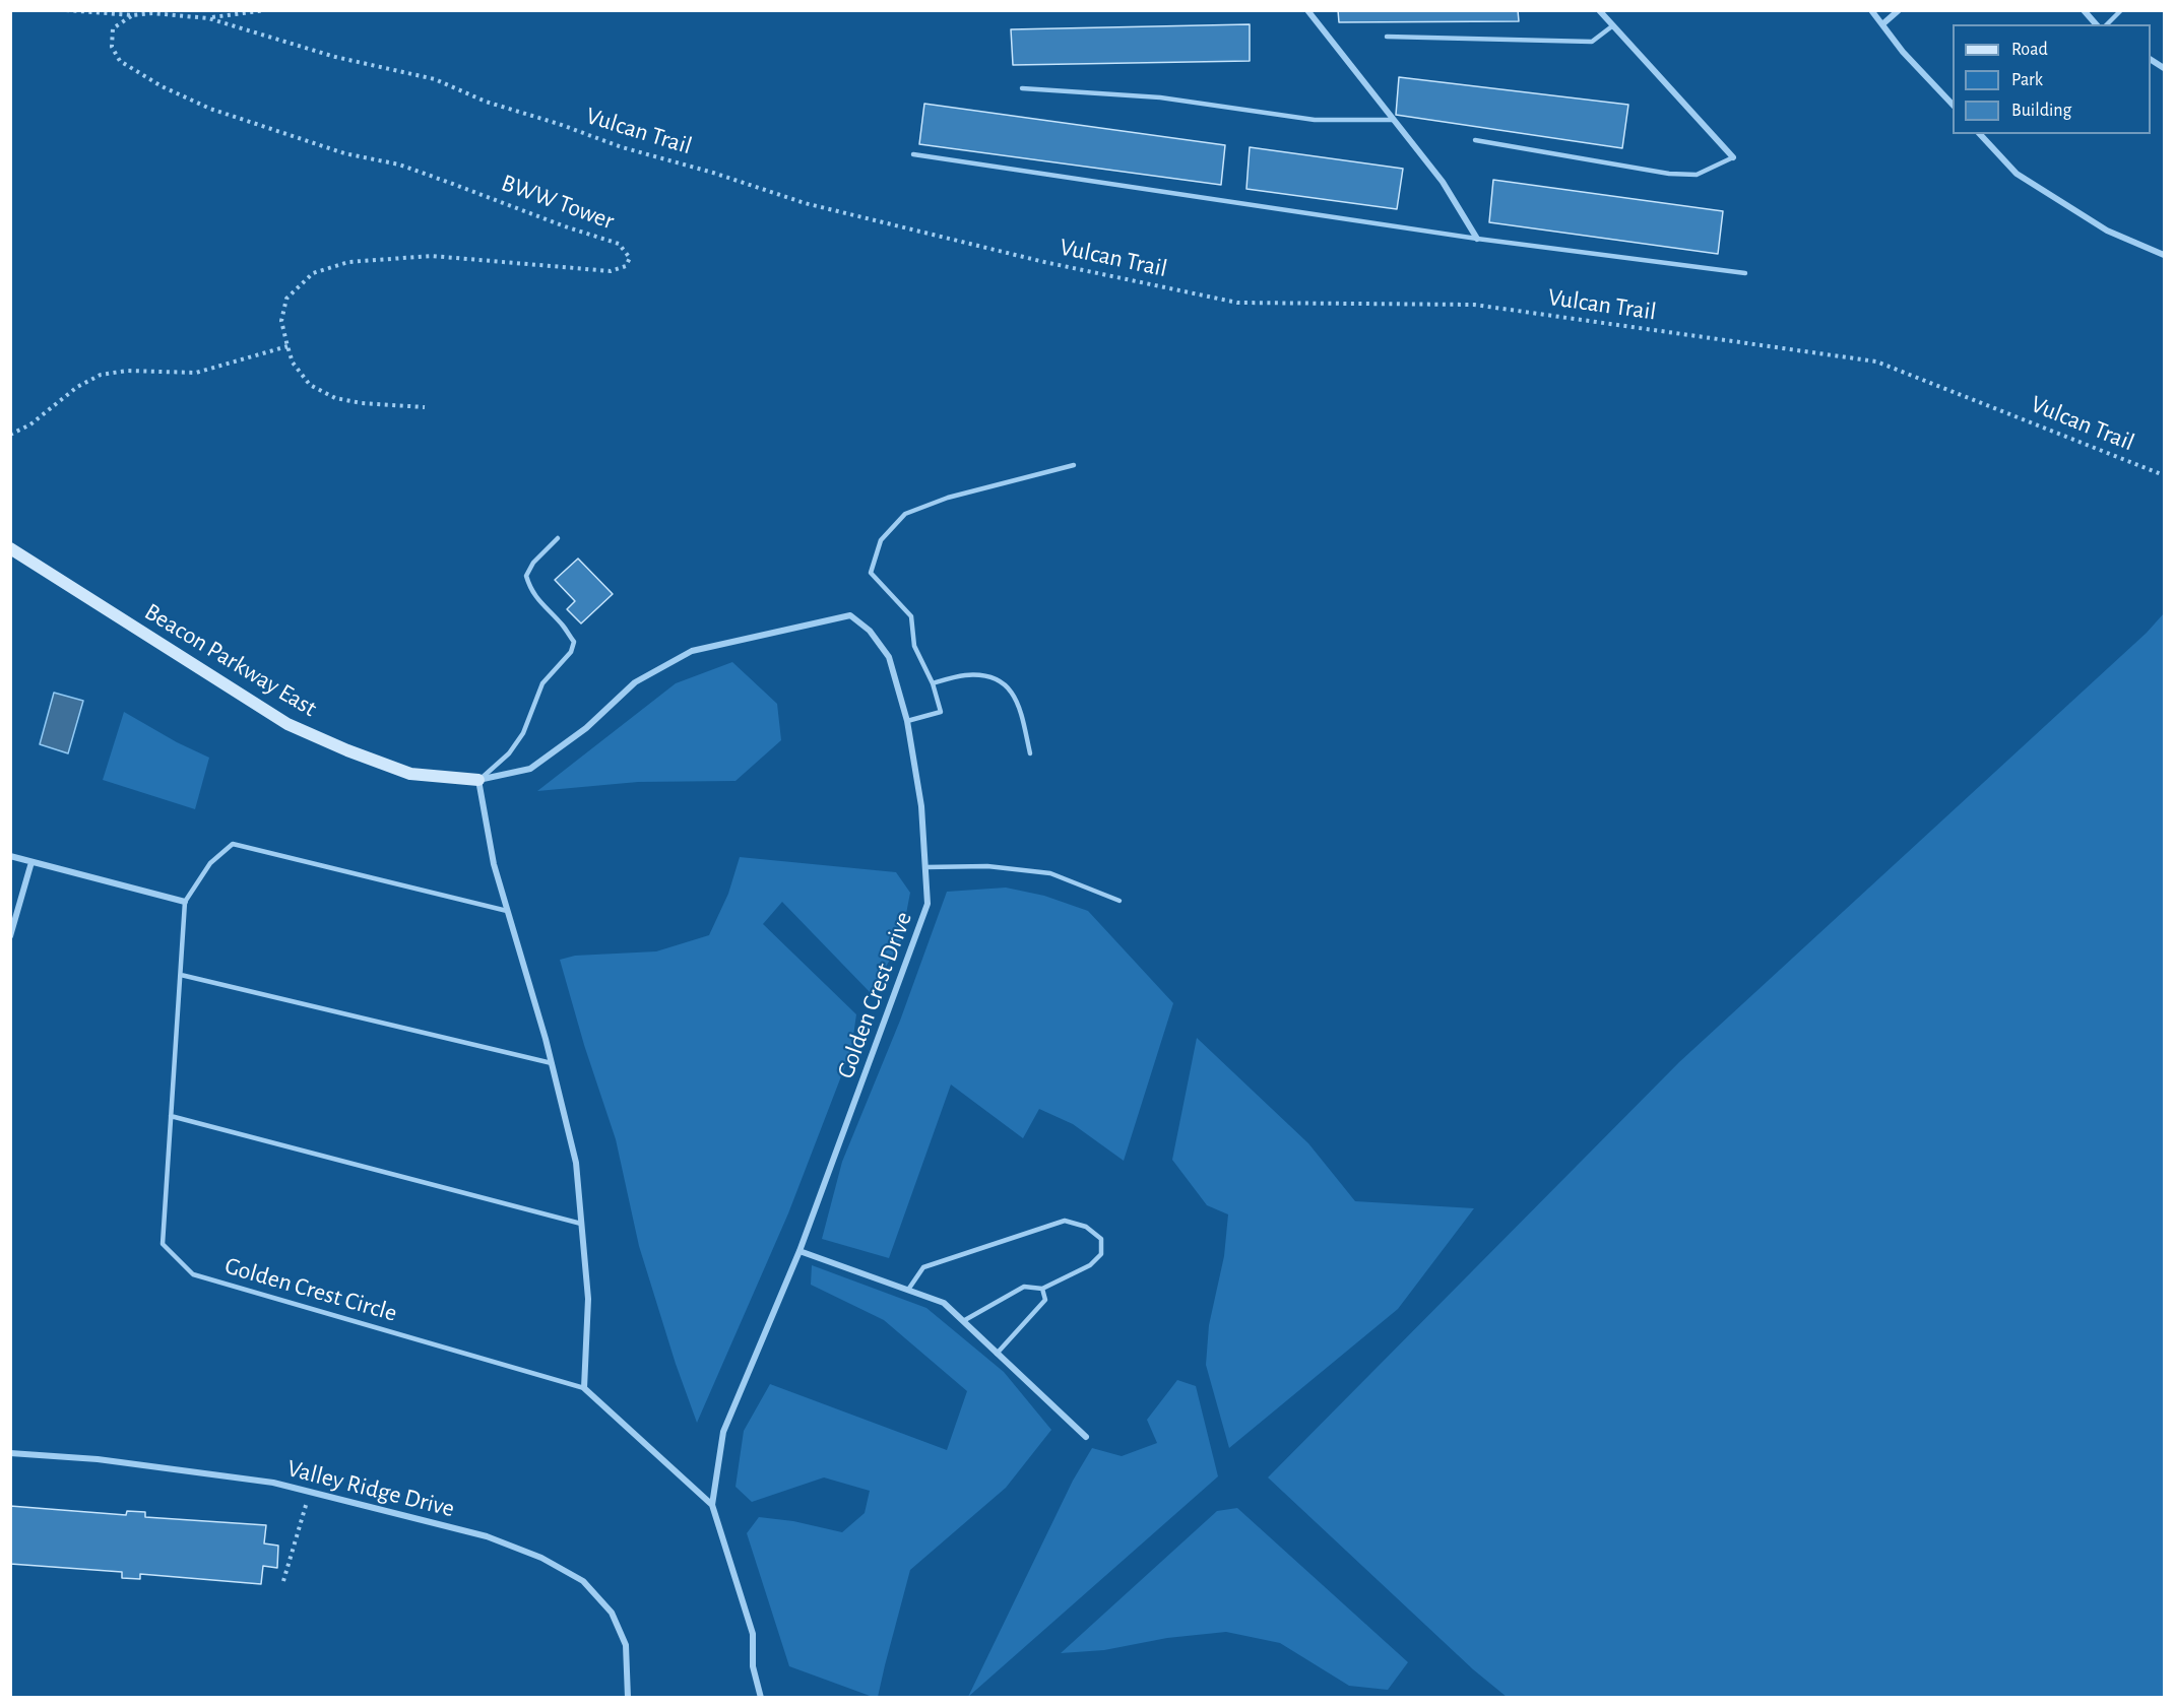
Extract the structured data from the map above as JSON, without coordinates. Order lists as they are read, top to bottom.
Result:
{
  "streets": {
    "street": [
      "Beacon Parkway East",
      "Golden Crest Drive",
      "Golden Crest Circle",
      "Valley Ridge Drive"
    ],
    "path": ["Vulcan Trail", "BWW Tower"]
  },
  "crossings": [
    ["Vulcan Trail", "BWW Tower"],
    ["Beacon Parkway East", "Golden Crest Drive"],
    ["Golden Crest Drive", "Golden Crest Circle"]
  ],
  "legend": ["Road", "Park", "Building"]
}
